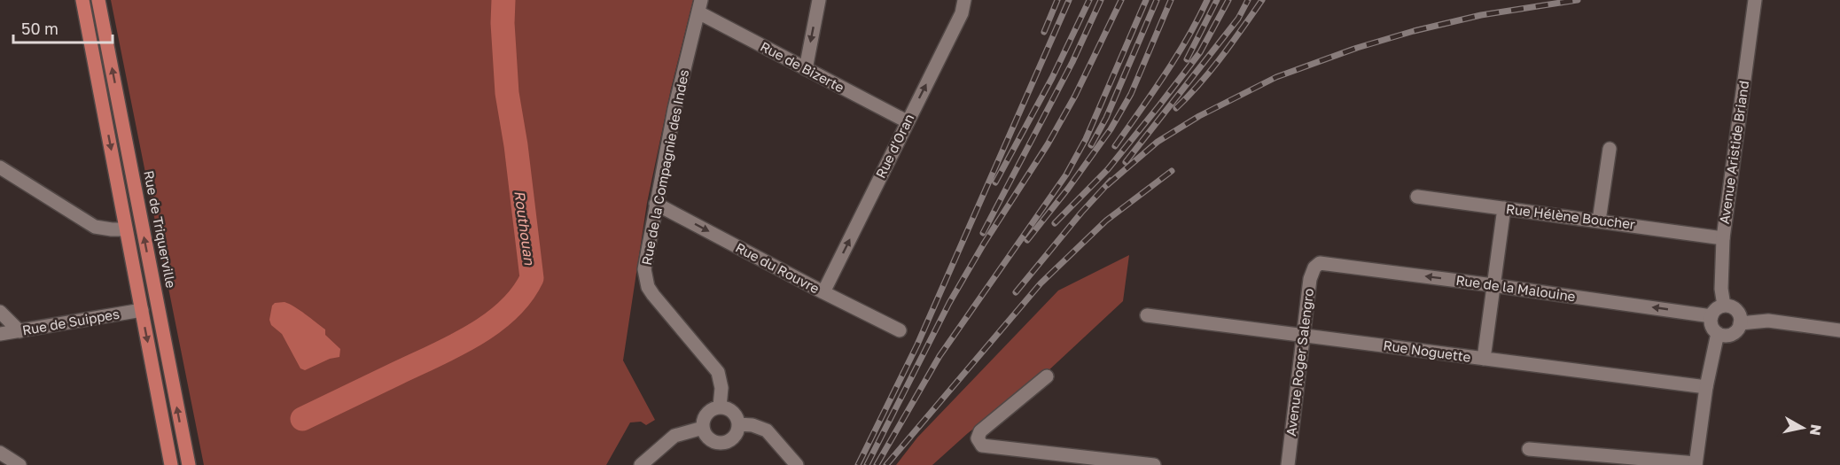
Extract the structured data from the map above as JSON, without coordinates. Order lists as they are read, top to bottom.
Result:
{
  "streets": {
    "main road": ["Rue de Triquerville"],
    "street": [
      "Rue de Bizerte",
      "Rue d'Oran",
      "Avenue Aristide Briand",
      "Rue de la Compagnie des Indes",
      "Rue Hélène Boucher",
      "Rue du Rouvre",
      "Rue de la Malouine",
      "Rue de Suippes",
      "Rue Noguette",
      "Avenue Roger Salengro"
    ]
  },
  "crossings": [
    ["Rue de Bizerte", "Rue d'Oran"],
    ["Rue de Bizerte", "Rue de la Compagnie des Indes"],
    ["Rue d'Oran", "Rue du Rouvre"],
    ["Avenue Aristide Briand", "Rue Hélène Boucher"],
    ["Avenue Aristide Briand", "Rue de la Malouine"],
    ["Rue de la Compagnie des Indes", "Rue du Rouvre"],
    ["Rue de la Malouine", "Avenue Roger Salengro"],
    ["Rue Noguette", "Avenue Roger Salengro"]
  ],
  "one_way": ["Rue d'Oran", "Rue du Rouvre", "Rue de la Malouine"],
  "water": ["Routhouan"],
  "scale_bar": "50 m",
  "north": "right"
}
